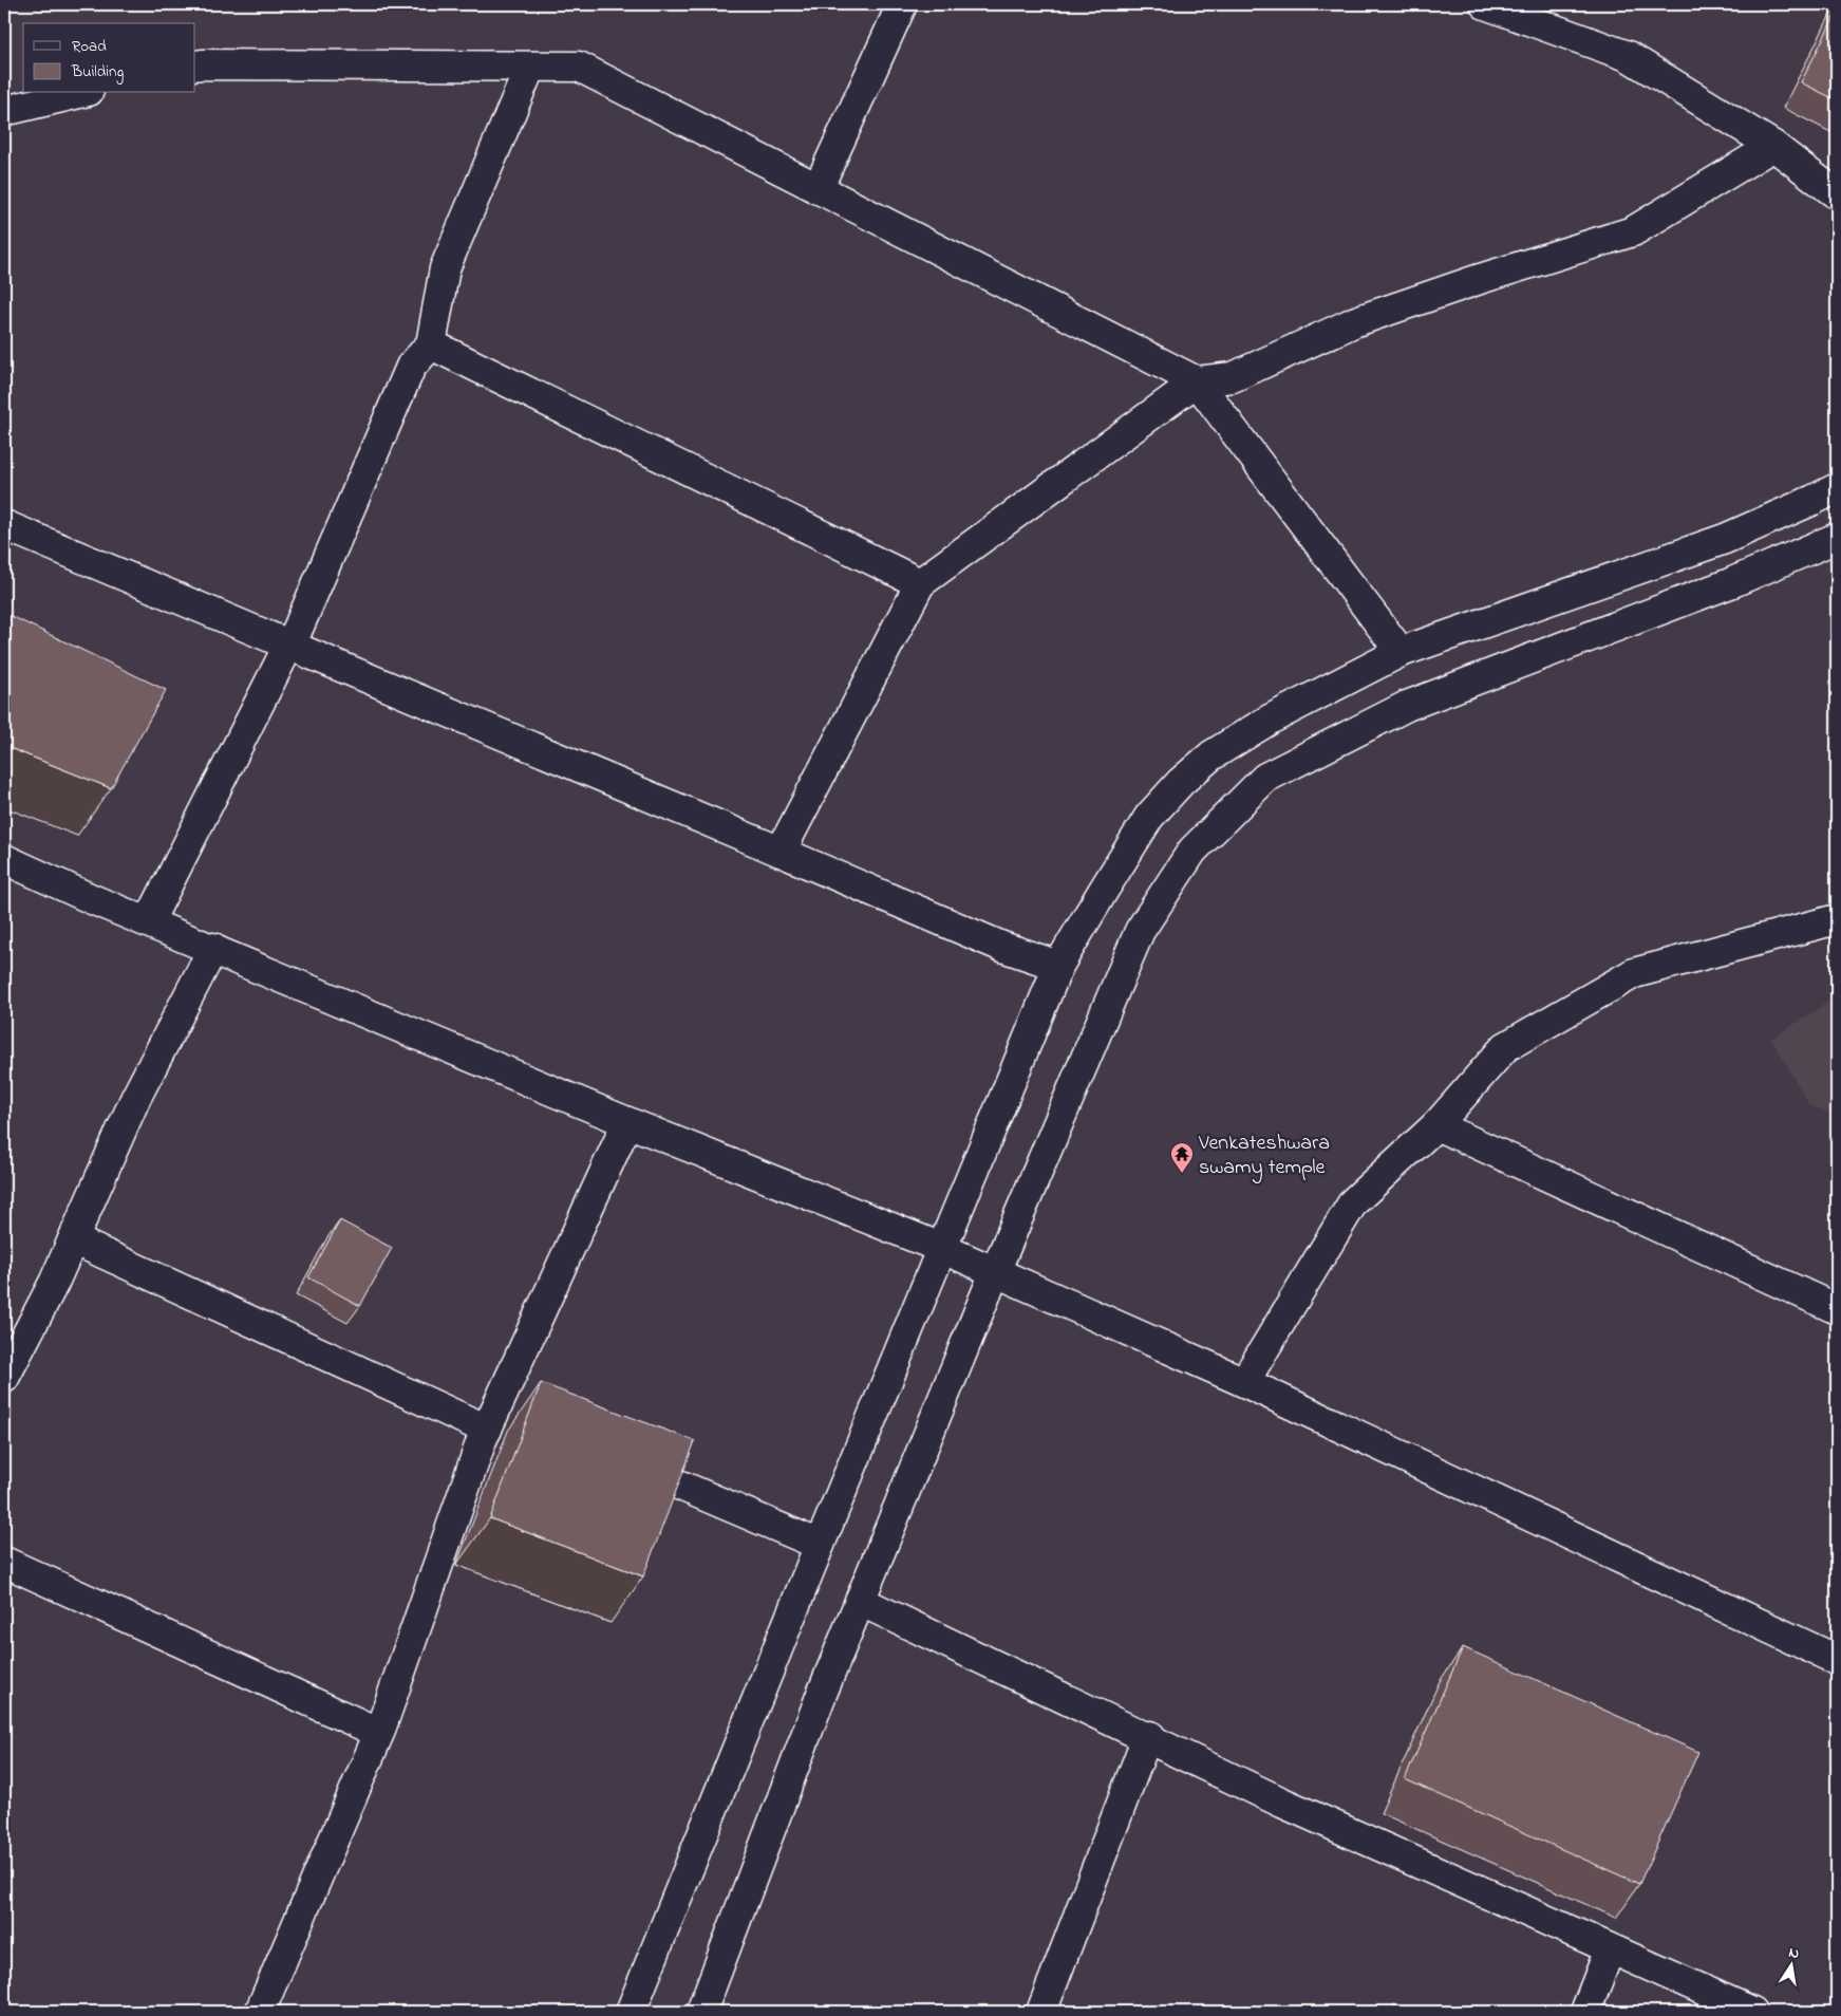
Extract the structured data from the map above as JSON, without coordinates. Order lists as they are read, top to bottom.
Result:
{
  "places": {
    "temple": ["Venkateshwara swamy temple"]
  },
  "legend": ["Road", "Building"],
  "north": "top"
}
